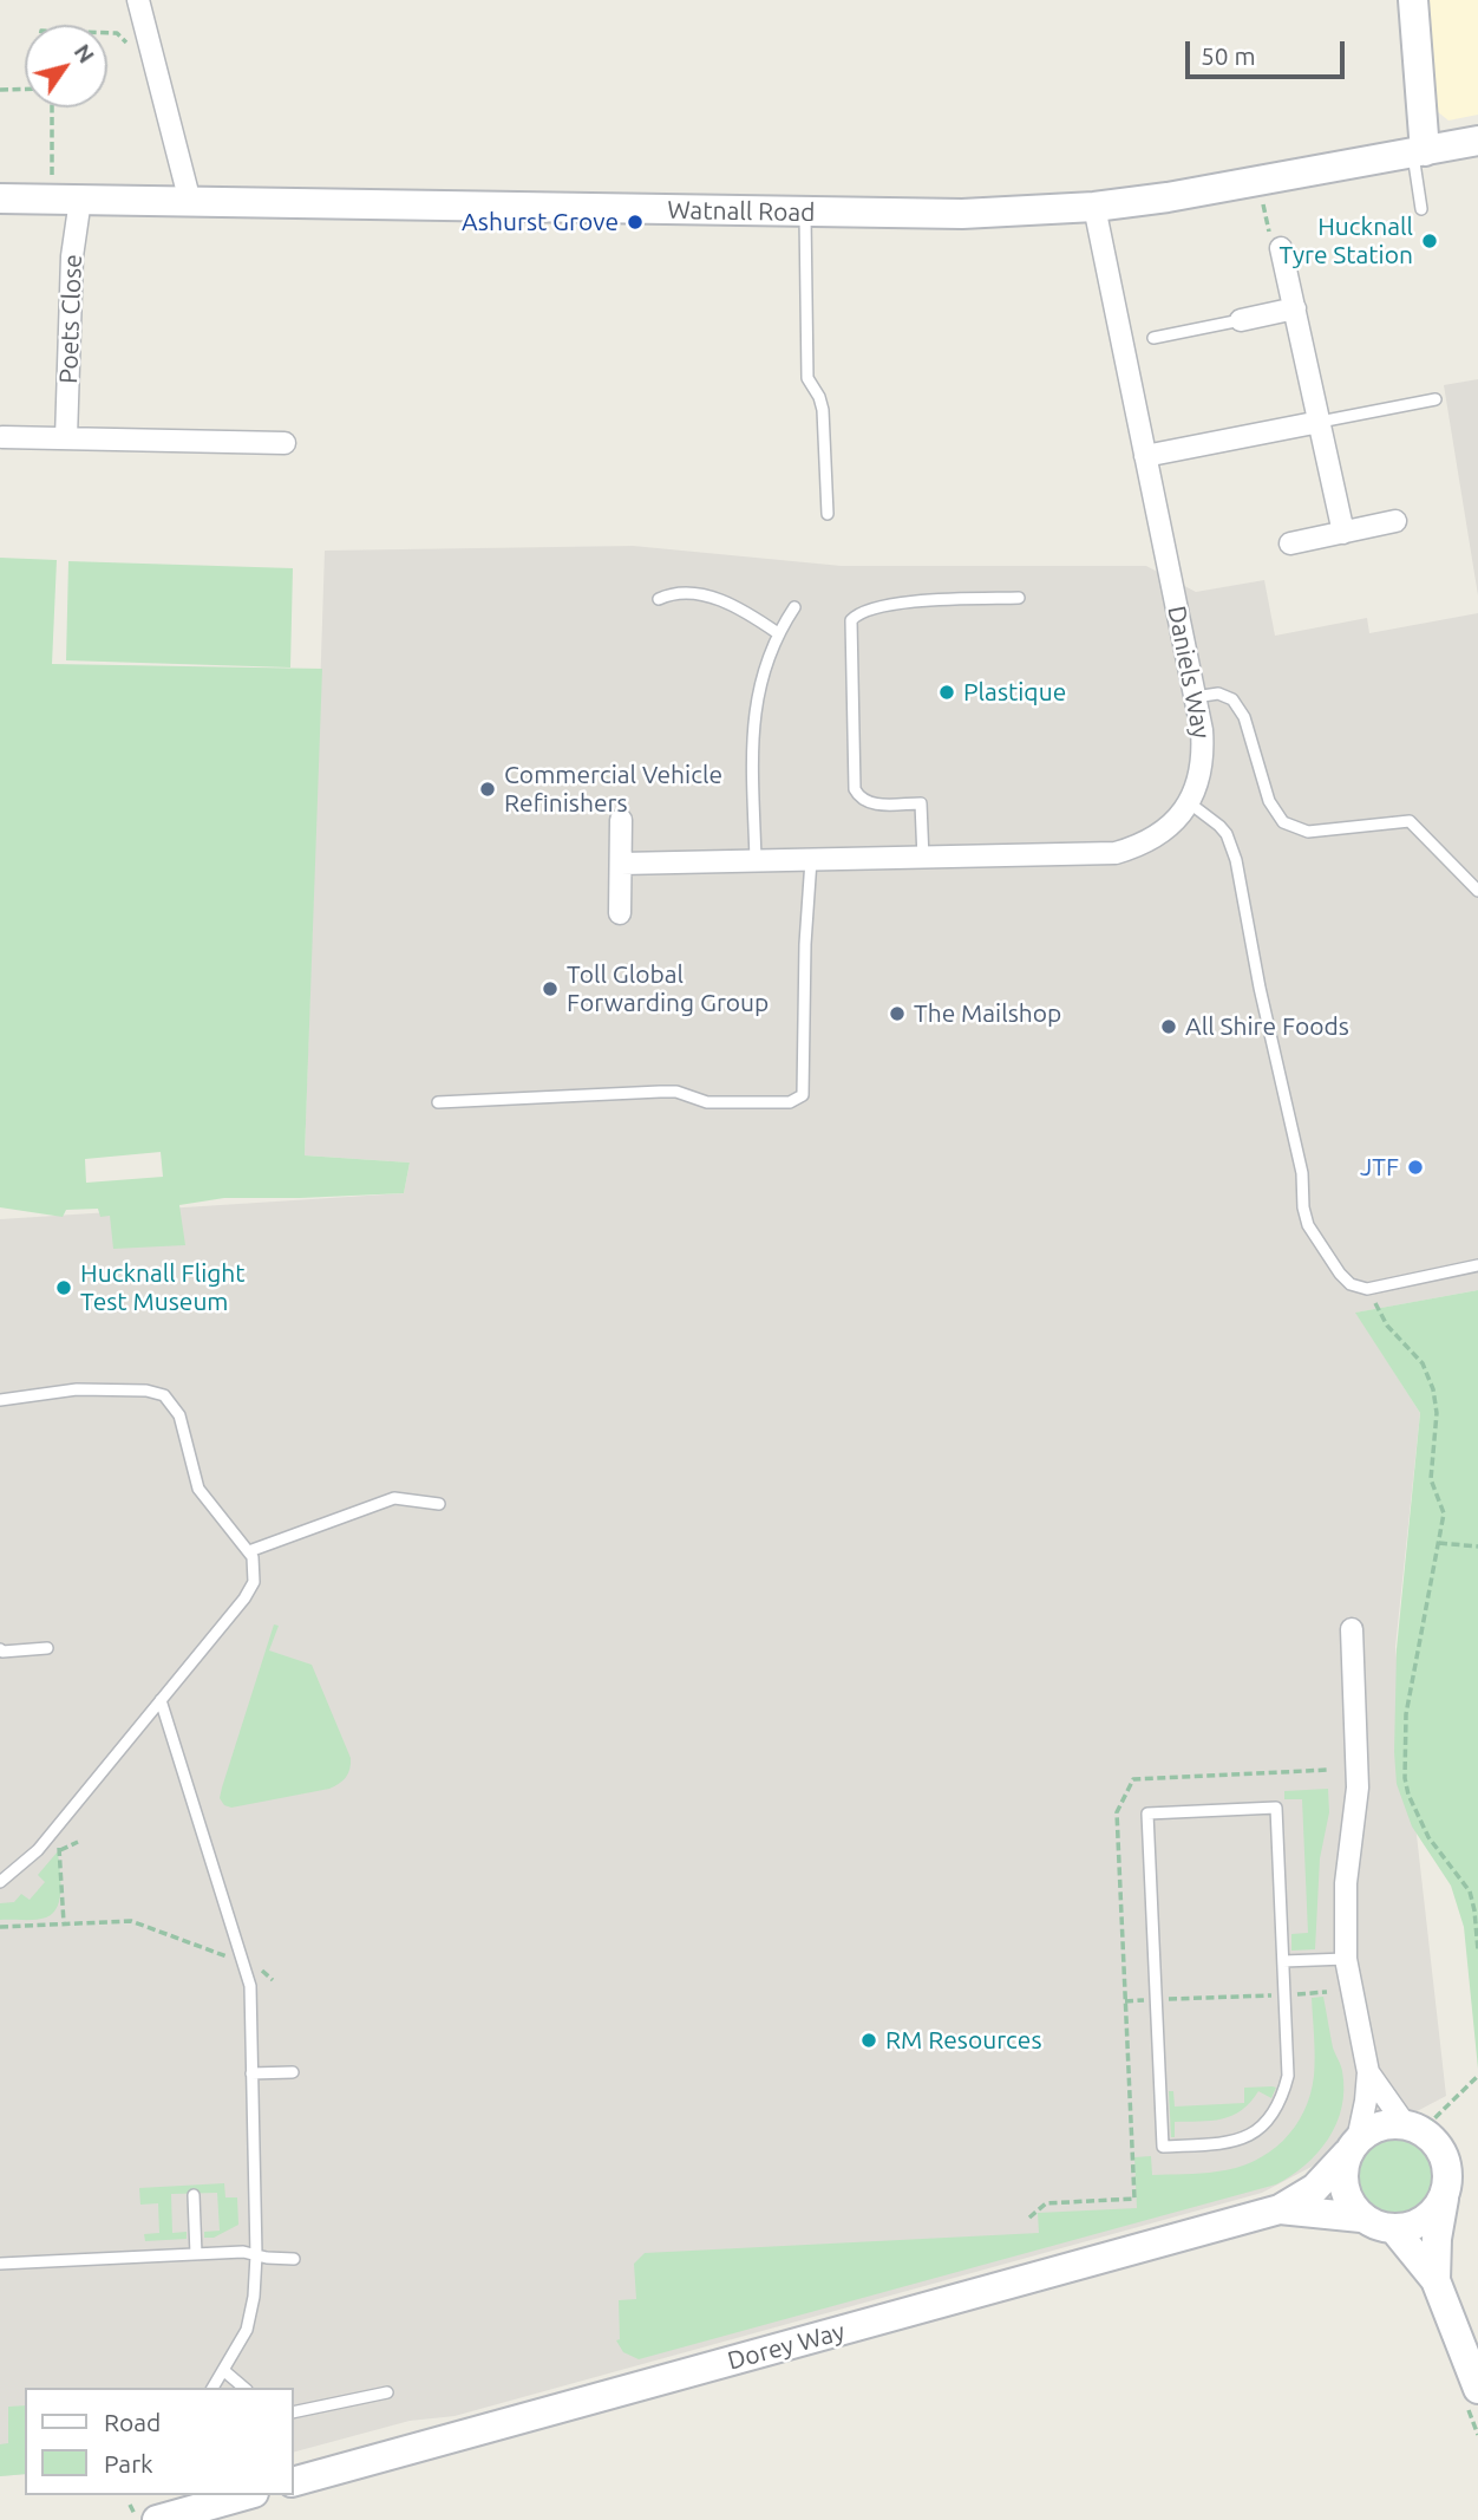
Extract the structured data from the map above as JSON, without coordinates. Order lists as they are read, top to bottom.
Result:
{
  "streets": {
    "street": [
      "Watnall Road",
      "Poets Close",
      "Daniels Way",
      "Dorey Way"
    ]
  },
  "crossings": [
    ["Watnall Road", "Poets Close"],
    ["Watnall Road", "Daniels Way"]
  ],
  "places": [
    "Ashurst Grove",
    "Hucknall Tyre Station",
    "Plastique",
    "Commercial Vehicle Refinishers",
    "Toll Global Forwarding Group",
    "The Mailshop",
    "All Shire Foods",
    "JTF",
    "Hucknall Flight Test Museum",
    "RM Resources"
  ],
  "legend": ["Road", "Park"],
  "scale_bar": "50 m",
  "north": "top right"
}
